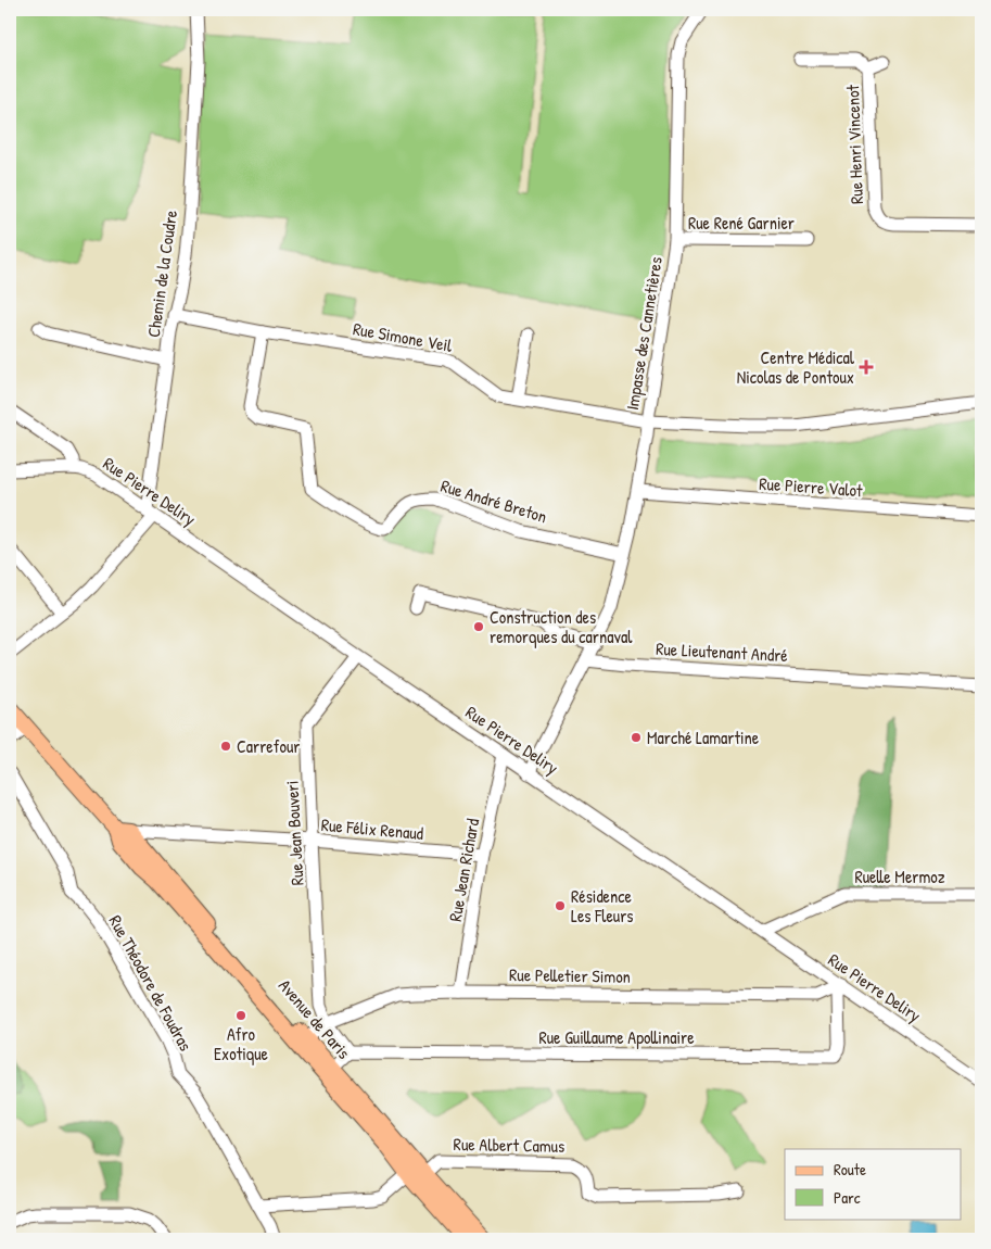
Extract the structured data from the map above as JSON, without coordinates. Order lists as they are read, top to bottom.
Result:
{
  "streets": {
    "main road": ["Avenue de Paris"],
    "street": [
      "Rue Henri Vincenot",
      "Rue René Garnier",
      "Chemin de la Coudre",
      "Impasse des Cannetières",
      "Rue Simone Veil",
      "Rue Pierre Valot",
      "Rue Pierre Deliry",
      "Rue André Breton",
      "Rue Lieutenant André",
      "Rue Félix Renaud",
      "Rue Jean Bouveri",
      "Rue Jean Richard",
      "Ruelle Mermoz",
      "Rue Pelletier Simon",
      "Rue Théodore de Foudras",
      "Rue Guillaume Apollinaire",
      "Rue Albert Camus"
    ]
  },
  "crossings": [
    ["Rue René Garnier", "Impasse des Cannetières"],
    ["Chemin de la Coudre", "Rue Simone Veil"],
    ["Chemin de la Coudre", "Rue Pierre Deliry"],
    ["Impasse des Cannetières", "Rue Simone Veil"],
    ["Impasse des Cannetières", "Rue Pierre Valot"],
    ["Impasse des Cannetières", "Rue André Breton"],
    ["Impasse des Cannetières", "Rue Lieutenant André"],
    ["Rue Simone Veil", "Rue André Breton"],
    ["Rue Pierre Deliry", "Rue Jean Bouveri"],
    ["Rue Pierre Deliry", "Rue Jean Richard"],
    ["Rue Pierre Deliry", "Ruelle Mermoz"],
    ["Rue Pierre Deliry", "Rue Pelletier Simon"],
    ["Rue Pierre Deliry", "Rue Guillaume Apollinaire"],
    ["Rue Félix Renaud", "Rue Jean Bouveri"],
    ["Rue Félix Renaud", "Rue Jean Richard"],
    ["Rue Félix Renaud", "Avenue de Paris"],
    ["Rue Jean Bouveri", "Rue Pelletier Simon"],
    ["Rue Jean Richard", "Rue Pelletier Simon"],
    ["Rue Pelletier Simon", "Avenue de Paris"],
    ["Rue Pelletier Simon", "Rue Guillaume Apollinaire"],
    ["Avenue de Paris", "Rue Albert Camus"]
  ],
  "places": {
    "health": ["Centre Médical Nicolas de Pontoux"],
    "other": [
      "Construction des remorques du carnaval",
      "Marché Lamartine",
      "Carrefour",
      "Résidence Les Fleurs",
      "Afro Exotique"
    ]
  },
  "legend": ["Route", "Parc"]
}
